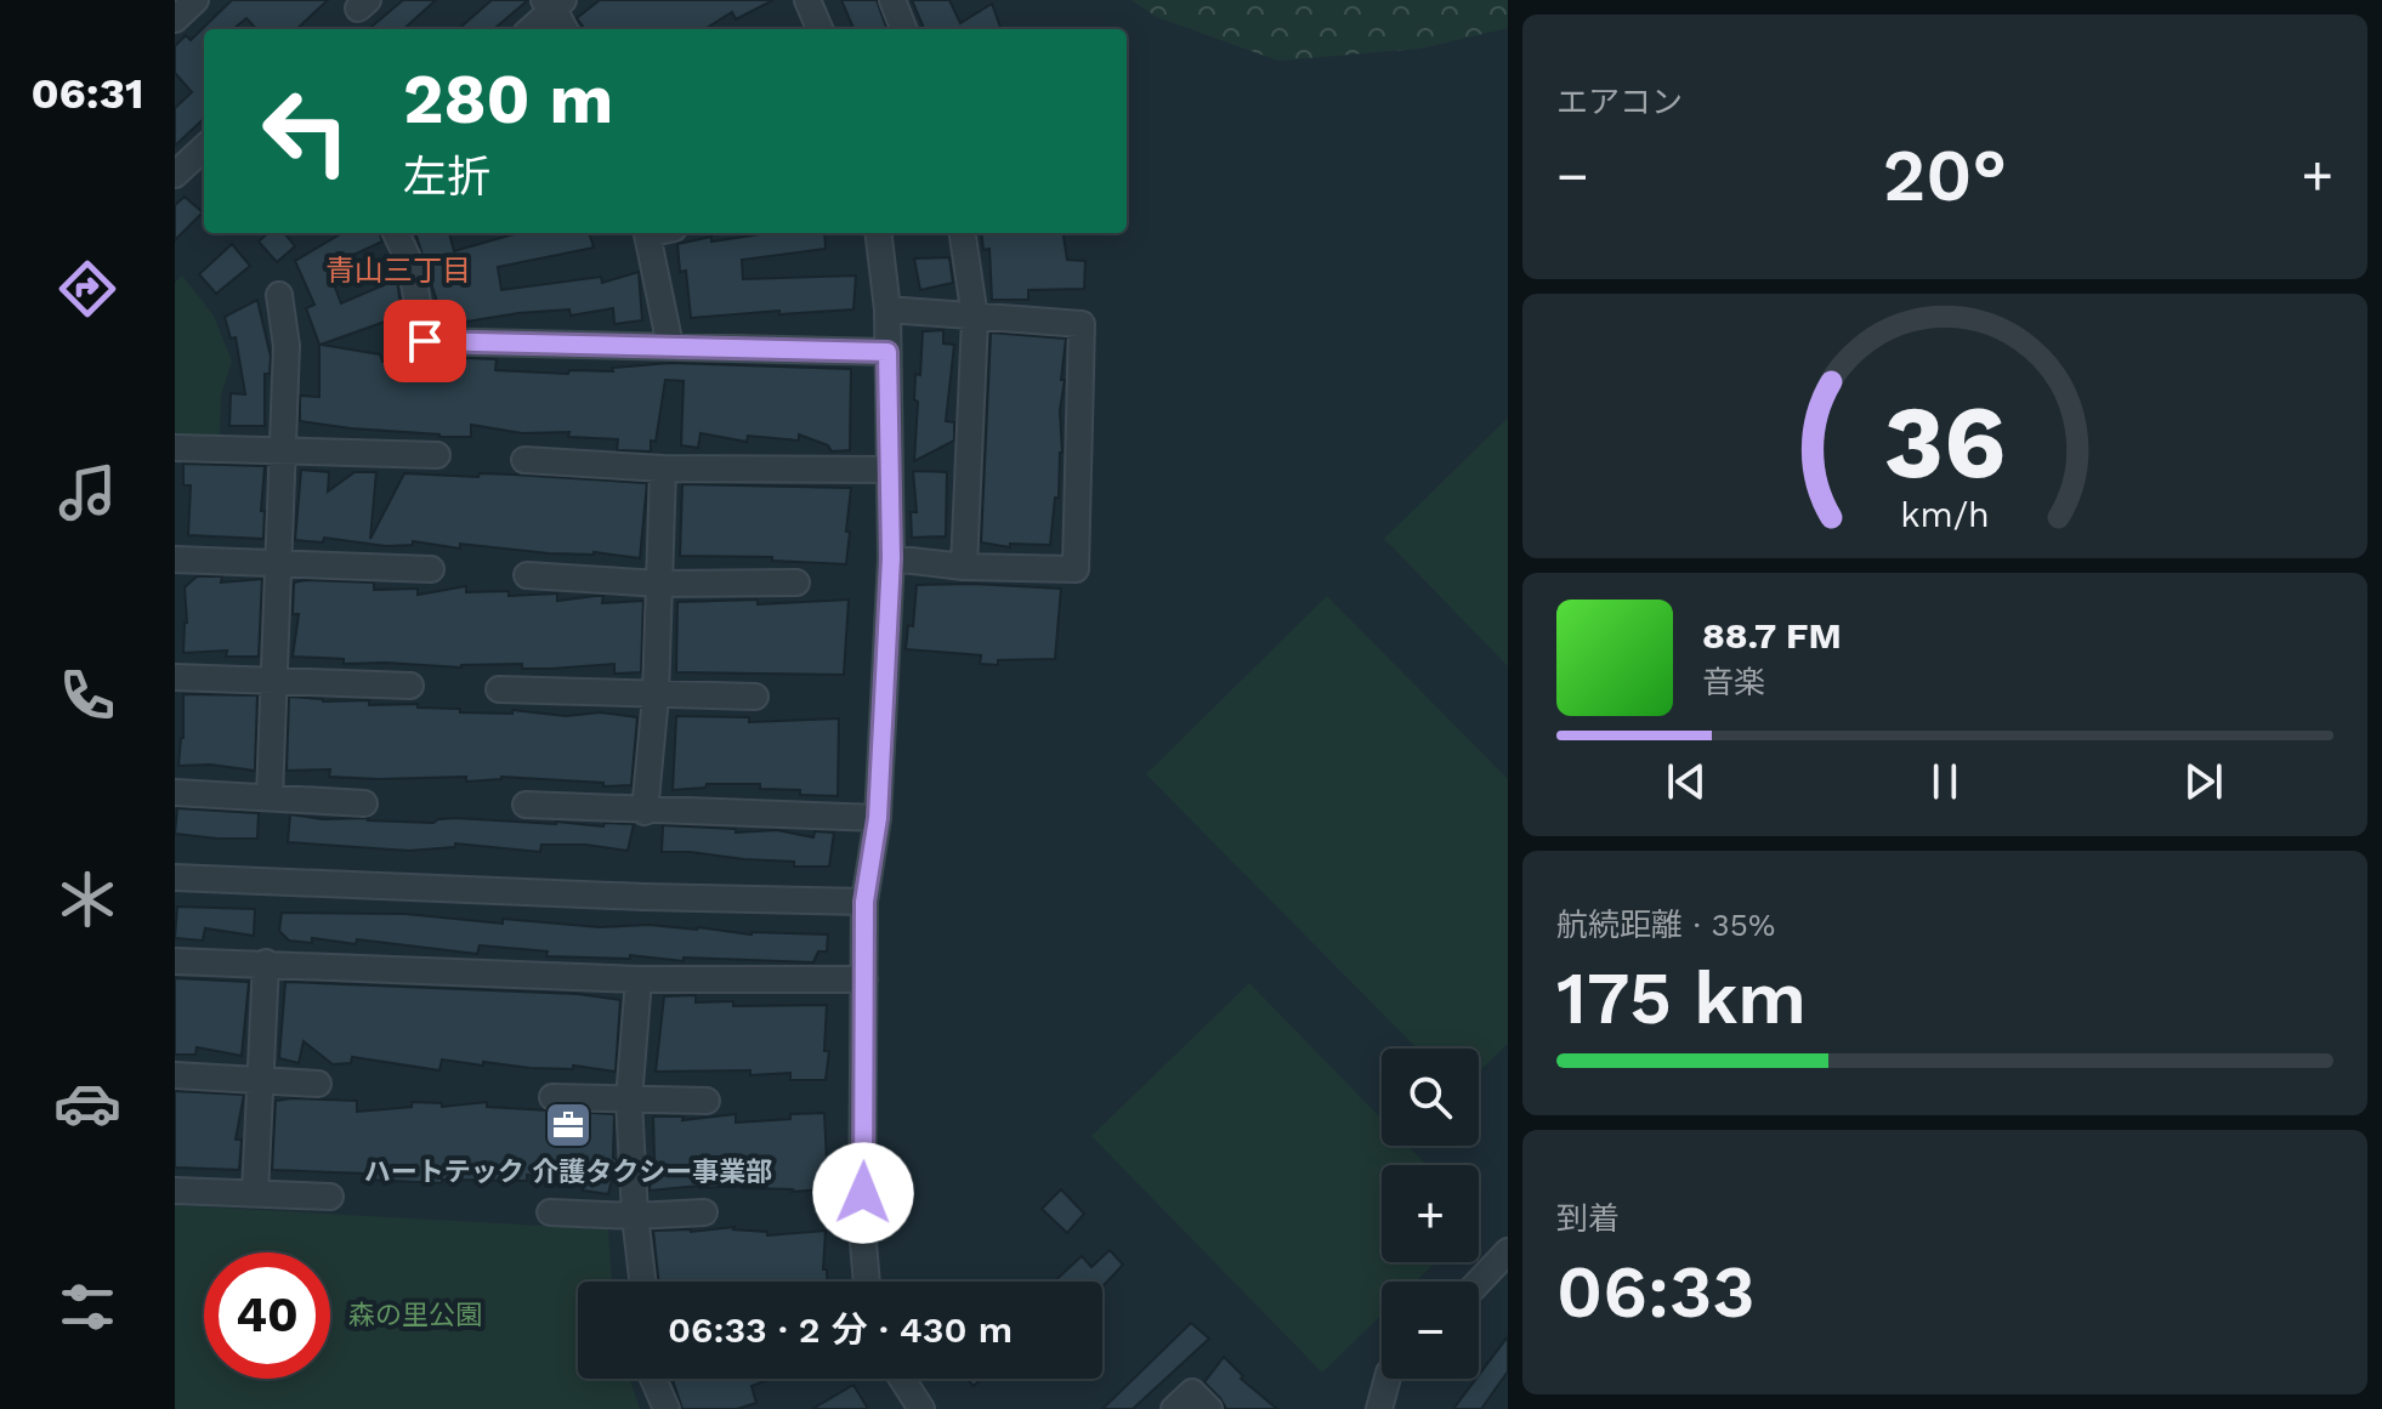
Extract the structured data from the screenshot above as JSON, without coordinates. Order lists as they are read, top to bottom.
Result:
{
  "districts": ["青山三丁目"],
  "parks": ["森の里公園"],
  "places": {
    "office": ["ハートテック 介護タクシー事業部"]
  },
  "page": {
    "tabs": "06:31",
    "tile": [
      "エアコン",
      ["航続距離 · 35%", "175 km"],
      ["到着", "06:33"]
    ],
    "turn": ["280 m", "左折"],
    "heat": ["−", "20°", "+"],
    "song": ["88.7 FM", "音楽"],
    "map_buttons": ["+", "−"],
    "limit": "40",
    "trip": "06:33 · 2 分 · 430 m",
    "gauge": ["36", "km/h"]
  }
}
